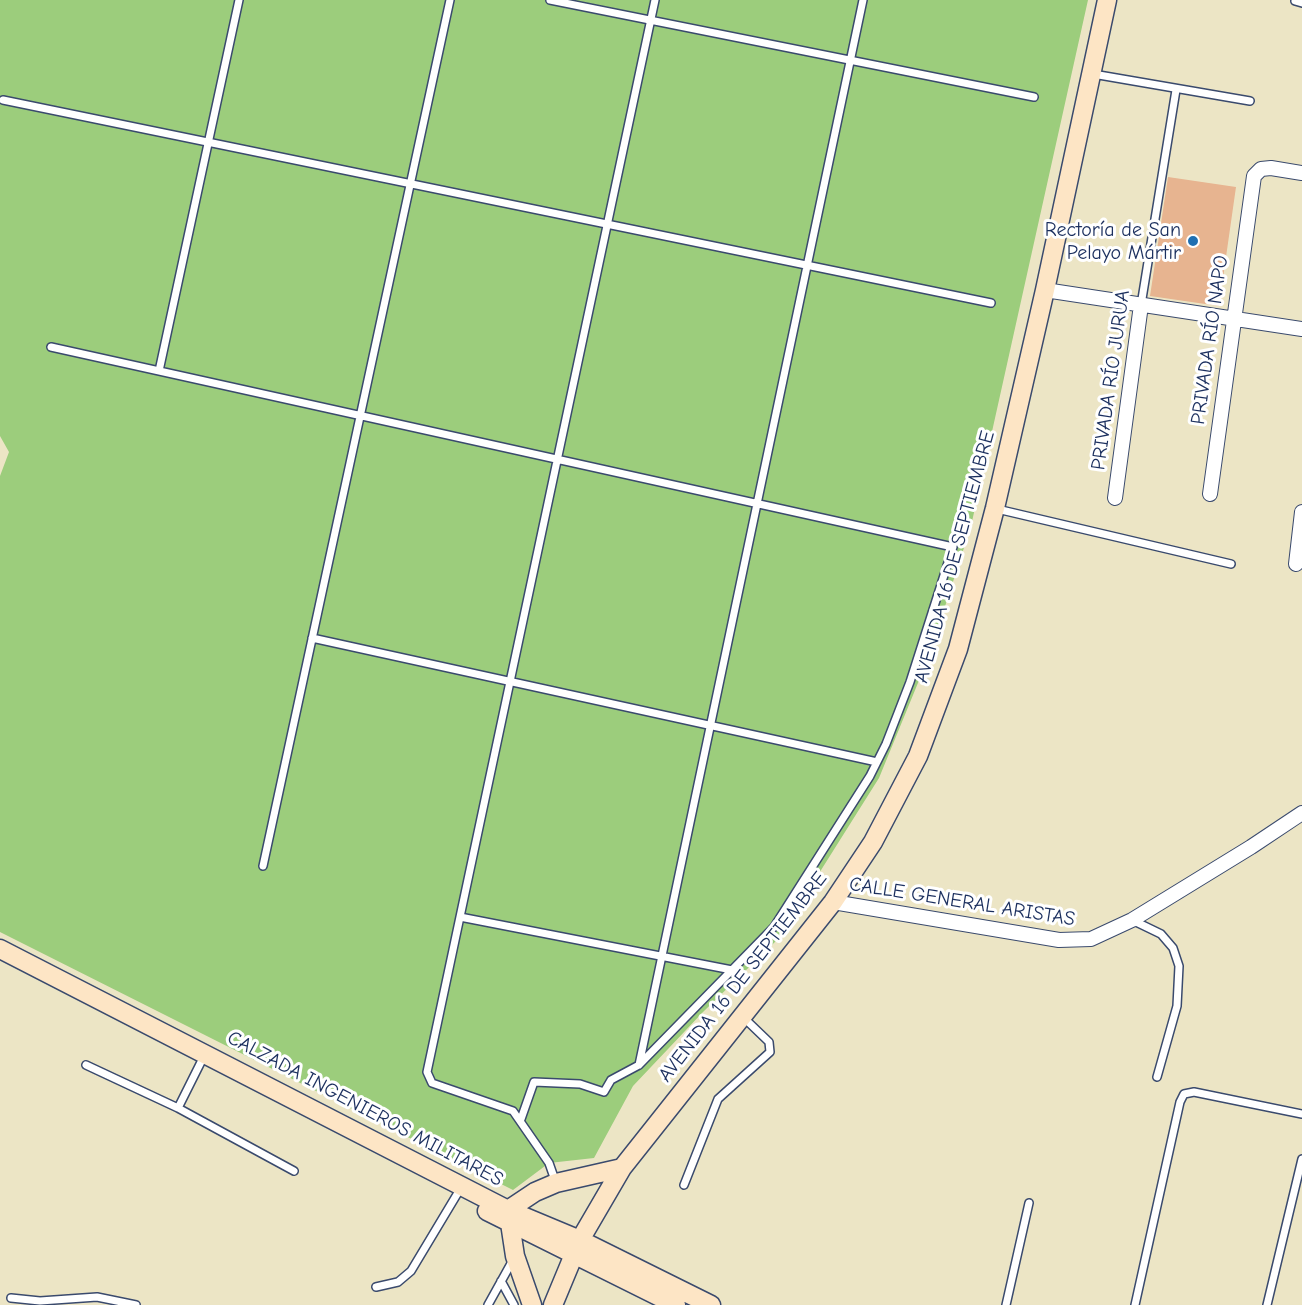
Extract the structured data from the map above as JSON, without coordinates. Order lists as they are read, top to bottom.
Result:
{
  "streets": {
    "main road": ["AVENIDA 16 DE SEPTIEMBRE", "CALZADA INGENIEROS MILITARES"],
    "street": ["PRIVADA RÍO NAPO", "PRIVADA RÍO JURUA", "CALLE GENERAL ARISTAS"]
  },
  "crossings": [
    ["AVENIDA 16 DE SEPTIEMBRE", "CALLE GENERAL ARISTAS"],
    ["AVENIDA 16 DE SEPTIEMBRE", "CALZADA INGENIEROS MILITARES"]
  ],
  "places": ["Rectoría de San Pelayo Mártir"]
}
